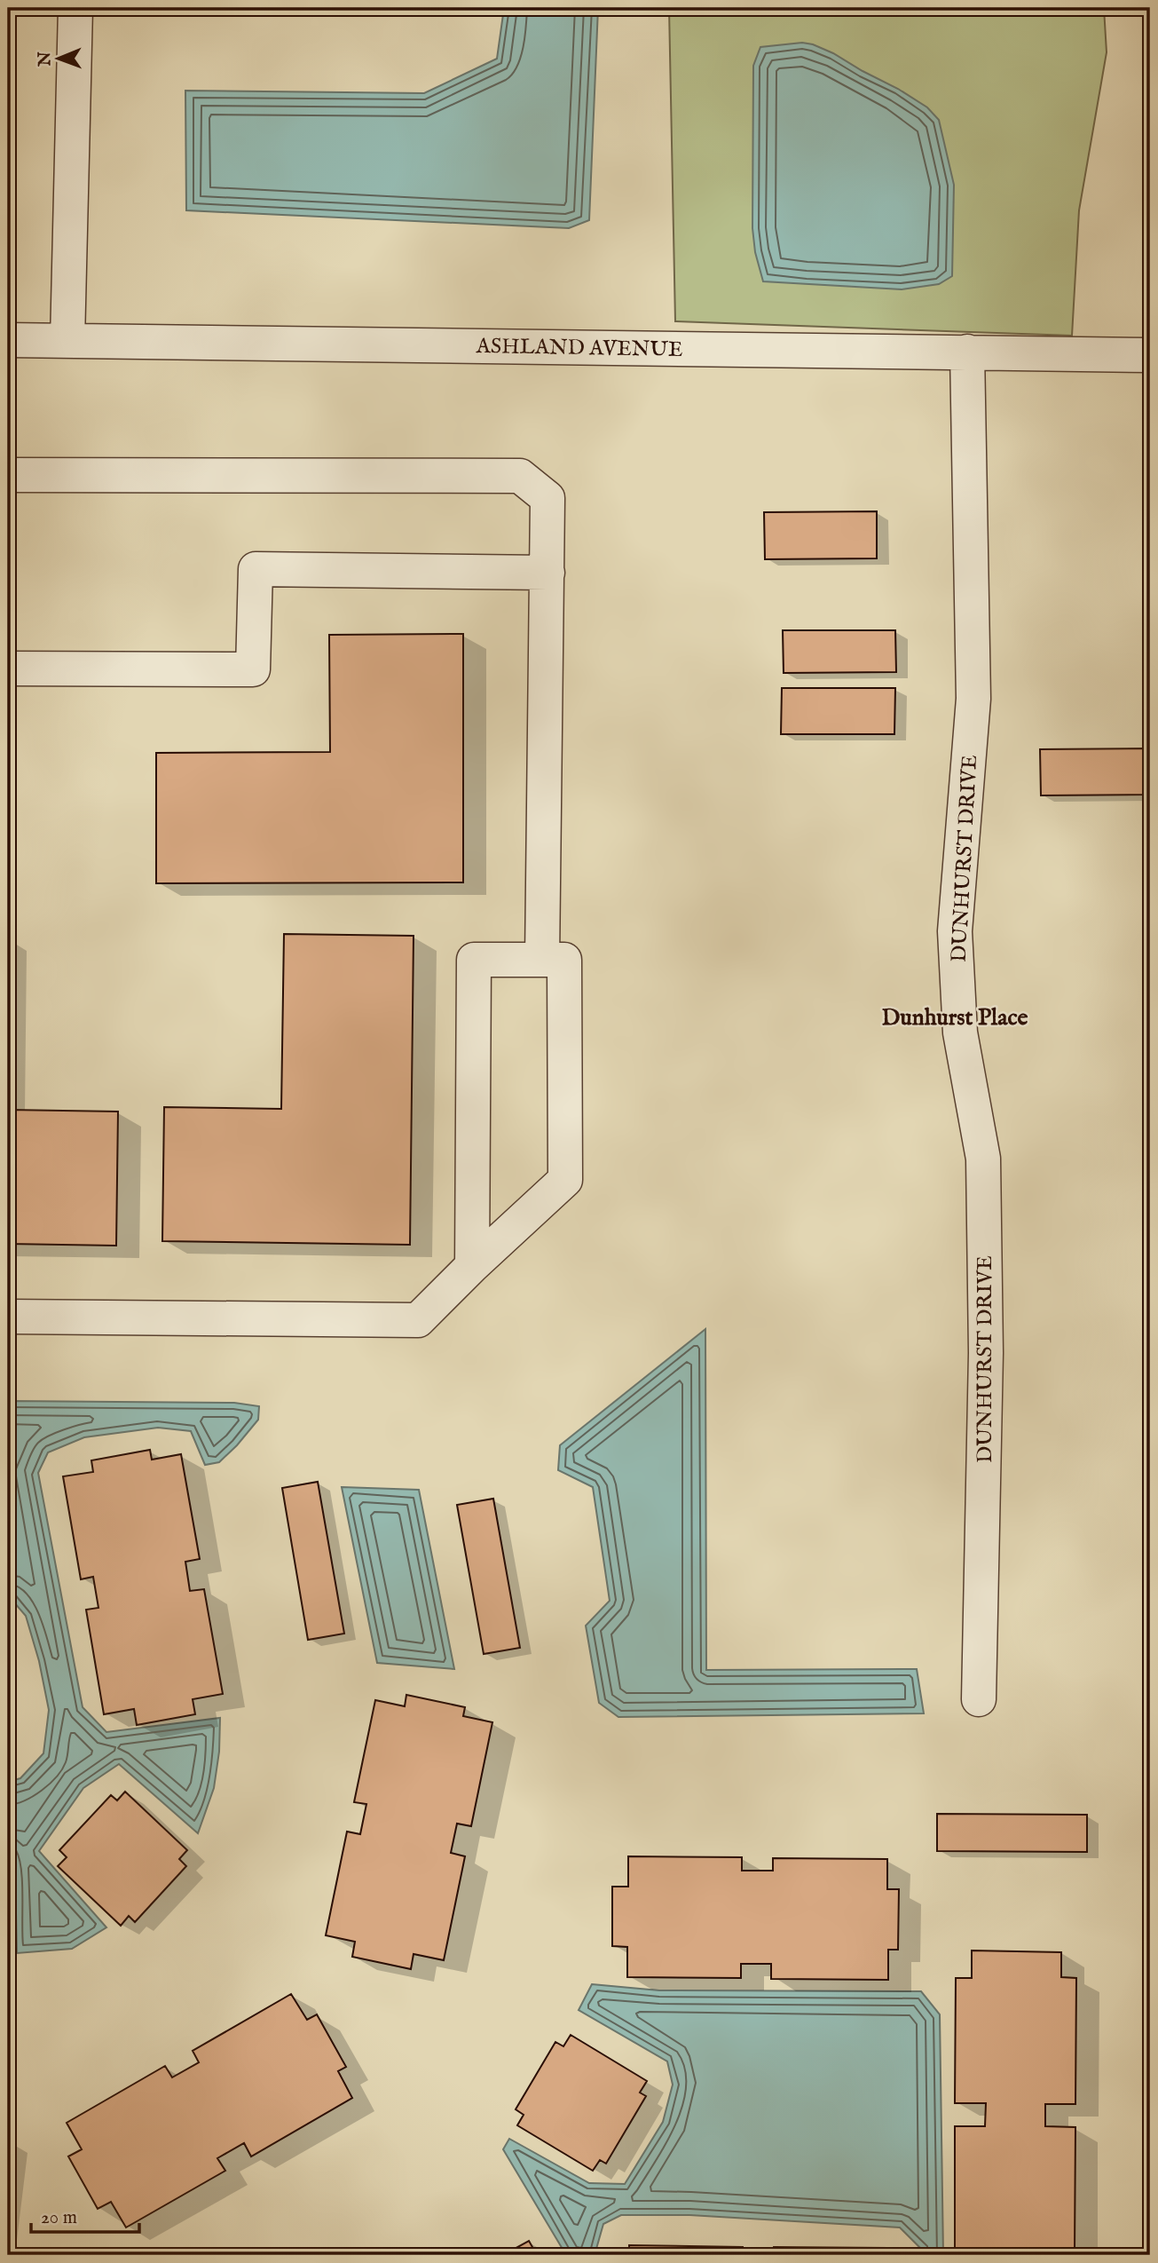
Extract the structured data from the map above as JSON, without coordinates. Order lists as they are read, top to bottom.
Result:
{
  "streets": {
    "street": ["ASHLAND AVENUE", "DUNHURST DRIVE"]
  },
  "crossings": [
    ["ASHLAND AVENUE", "DUNHURST DRIVE"]
  ],
  "districts": ["Dunhurst Place"],
  "scale_bar": "20 m",
  "north": "left"
}
